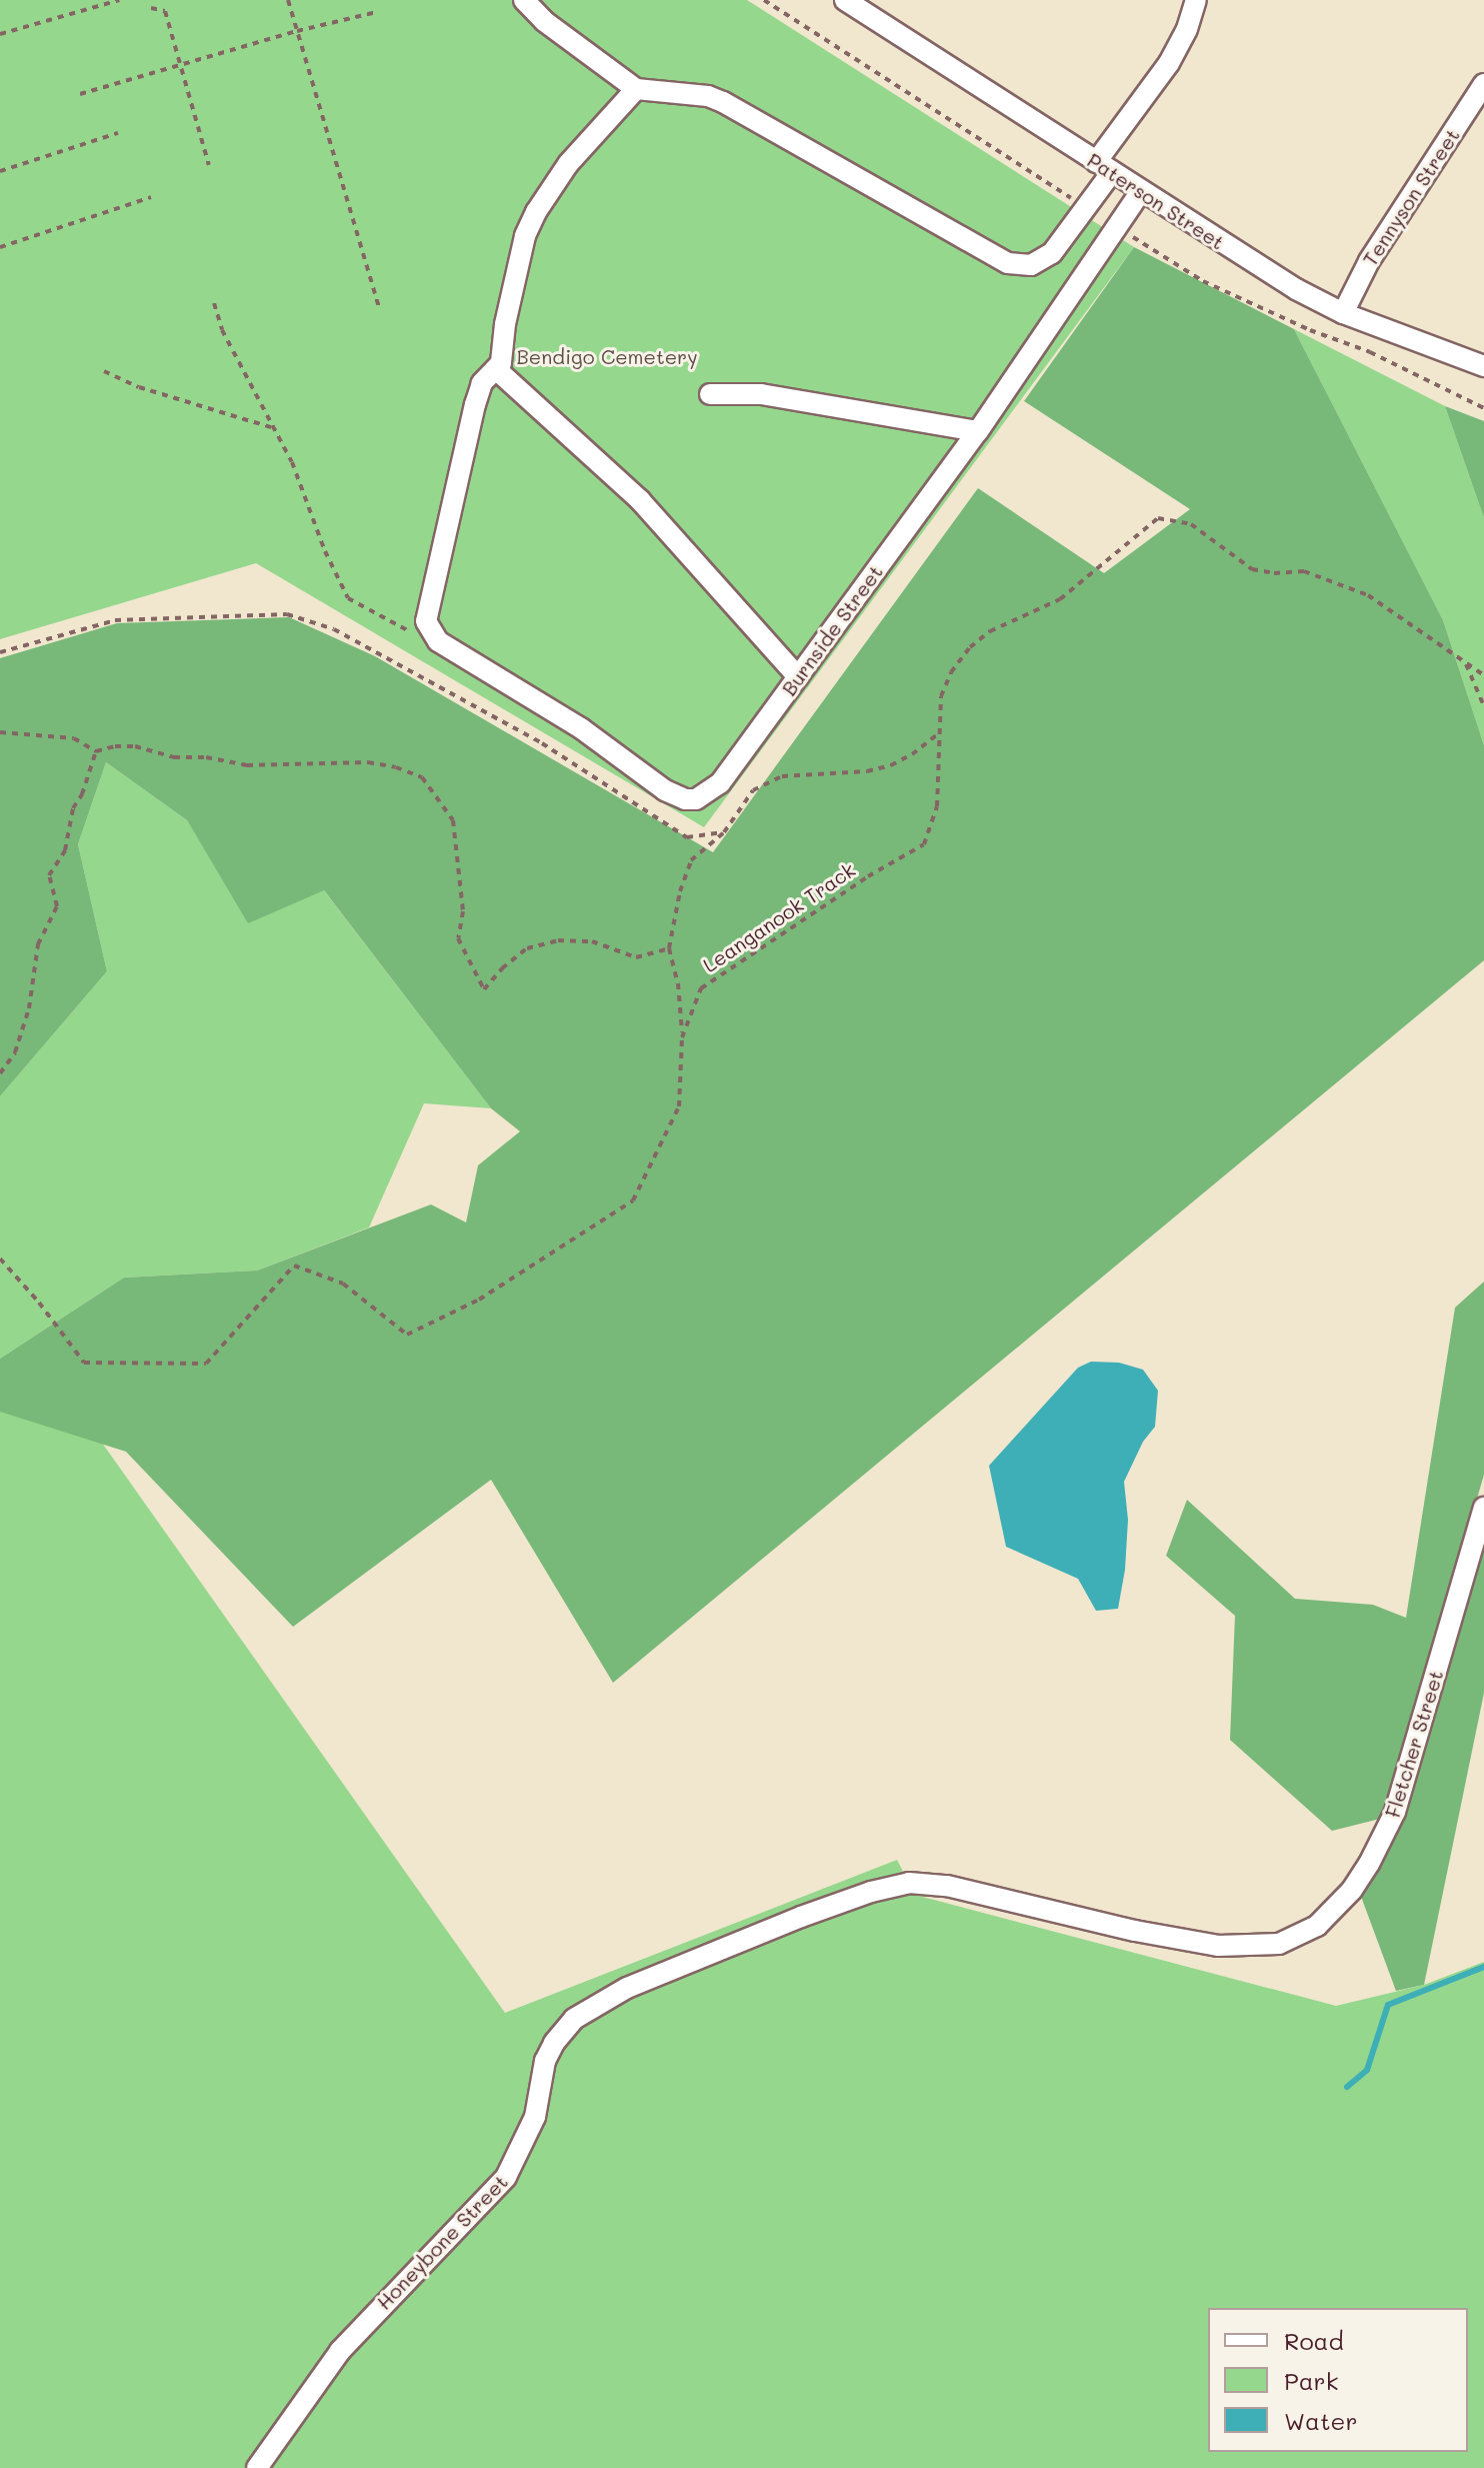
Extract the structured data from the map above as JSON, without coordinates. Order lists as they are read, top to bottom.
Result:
{
  "streets": {
    "street": [
      "Tennyson Street",
      "Paterson Street",
      "Burnside Street",
      "Fletcher Street",
      "Honeybone Street"
    ],
    "path": ["Leanganook Track"]
  },
  "crossings": [
    ["Tennyson Street", "Paterson Street"],
    ["Paterson Street", "Burnside Street"],
    ["Fletcher Street", "Honeybone Street"]
  ],
  "parks": ["Bendigo Cemetery"],
  "legend": ["Road", "Park", "Water"]
}
